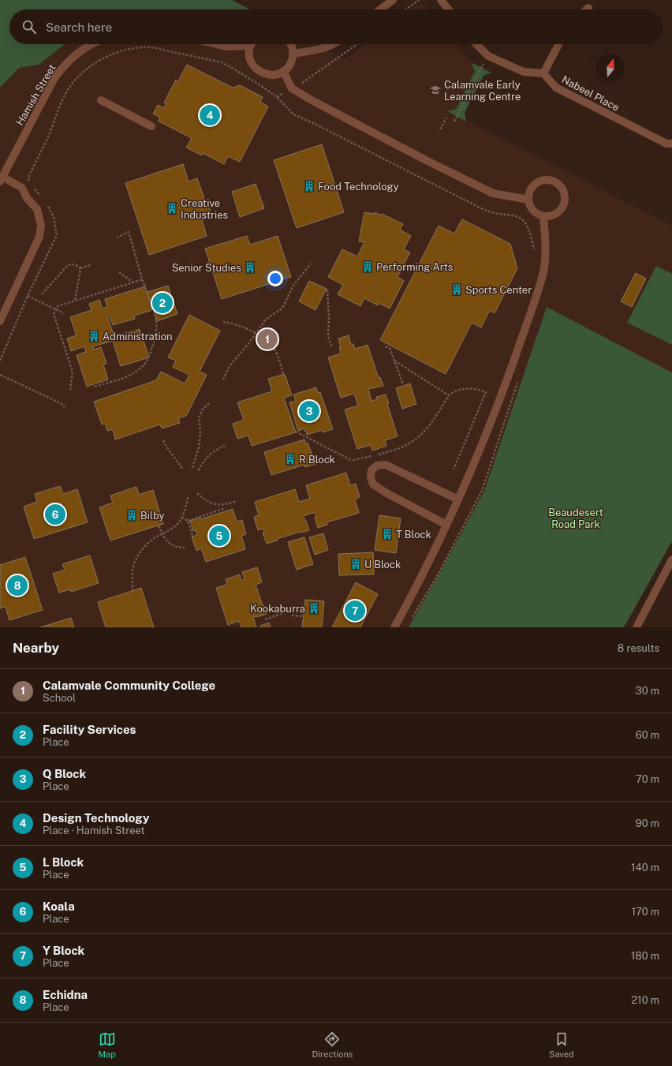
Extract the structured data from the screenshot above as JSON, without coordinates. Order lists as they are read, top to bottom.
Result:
{
  "streets": {
    "street": ["Nabeel Place", "Hamish Street"]
  },
  "parks": ["Beaudesert Road Park"],
  "places": {
    "school or university": ["Calamvale Early Learning Centre"],
    "building": [
      "Food Technology",
      "Creative Industries",
      "Performing Arts",
      "Senior Studies",
      "Sports Center",
      "Administration",
      "R Block",
      "Bilby",
      "T Block",
      "U Block",
      "Kookaburra"
    ]
  },
  "north": "top",
  "page": {
    "search": "Search here",
    "pins": [
      "4",
      "2",
      "1",
      "3",
      "6",
      "5",
      "8",
      "7"
    ],
    "heading": ["Nearby", "8 results"],
    "list": [
      {
        "mark": "1",
        "name": "Calamvale Community College",
        "note": "School",
        "value": "30 m"
      },
      {
        "mark": "2",
        "name": "Facility Services",
        "note": "Place",
        "value": "60 m"
      },
      {
        "mark": "3",
        "name": "Q Block",
        "note": "Place",
        "value": "70 m"
      },
      {
        "mark": "4",
        "name": "Design Technology",
        "note": "Place · Hamish Street",
        "value": "90 m"
      },
      {
        "mark": "5",
        "name": "L Block",
        "note": "Place",
        "value": "140 m"
      },
      {
        "mark": "6",
        "name": "Koala",
        "note": "Place",
        "value": "170 m"
      },
      {
        "mark": "7",
        "name": "Y Block",
        "note": "Place",
        "value": "180 m"
      },
      {
        "mark": "8",
        "name": "Echidna",
        "note": "Place",
        "value": "210 m"
      }
    ],
    "nav": ["Map", "Directions", "Saved"]
  }
}
